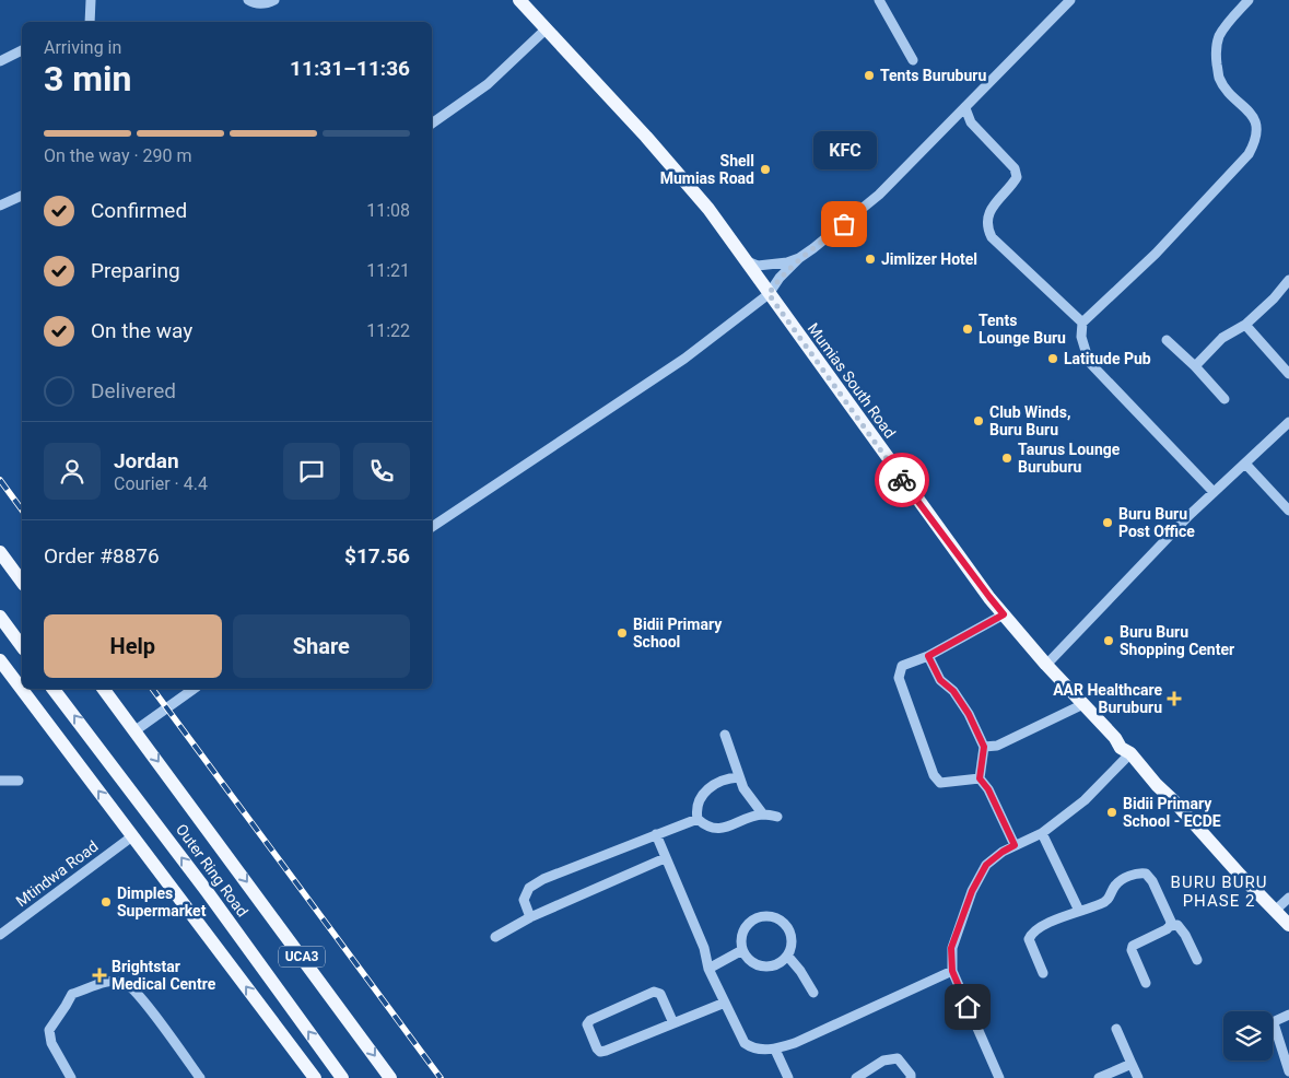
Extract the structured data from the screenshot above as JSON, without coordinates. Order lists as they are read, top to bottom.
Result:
{
  "streets": {
    "main road": ["Mumias South Road", "Outer Ring Road", "UCA3"],
    "street": ["Mtindwa Road"]
  },
  "districts": ["BURU BURU PHASE 2"],
  "places": {
    "other": [
      "Tents Buruburu",
      "Shell Mumias Road",
      "KFC",
      "Jimlizer Hotel",
      "Tents Lounge Buru",
      "Latitude Pub",
      "Club Winds, Buru Buru",
      "Taurus Lounge Buruburu",
      "Buru Buru Post Office",
      "Bidii Primary School",
      "Buru Buru Shopping Center",
      "Bidii Primary School - ECDE",
      "Dimples Supermarket"
    ],
    "health": ["AAR Healthcare Buruburu", "Brightstar Medical Centre"]
  },
  "page": {
    "heading": ["3 min", "Arriving in", "11:31–11:36"],
    "panel": [
      "Jordan",
      "Courier · 4.4",
      "Order #8876",
      "$17.56"
    ],
    "bar": "On the way · 290 m",
    "bubble": "KFC",
    "list": [
      ["Confirmed", "11:08"],
      ["Preparing", "11:21"],
      ["On the way", "11:22"],
      "Delivered"
    ],
    "buttons": ["Help", "Share"]
  }
}
